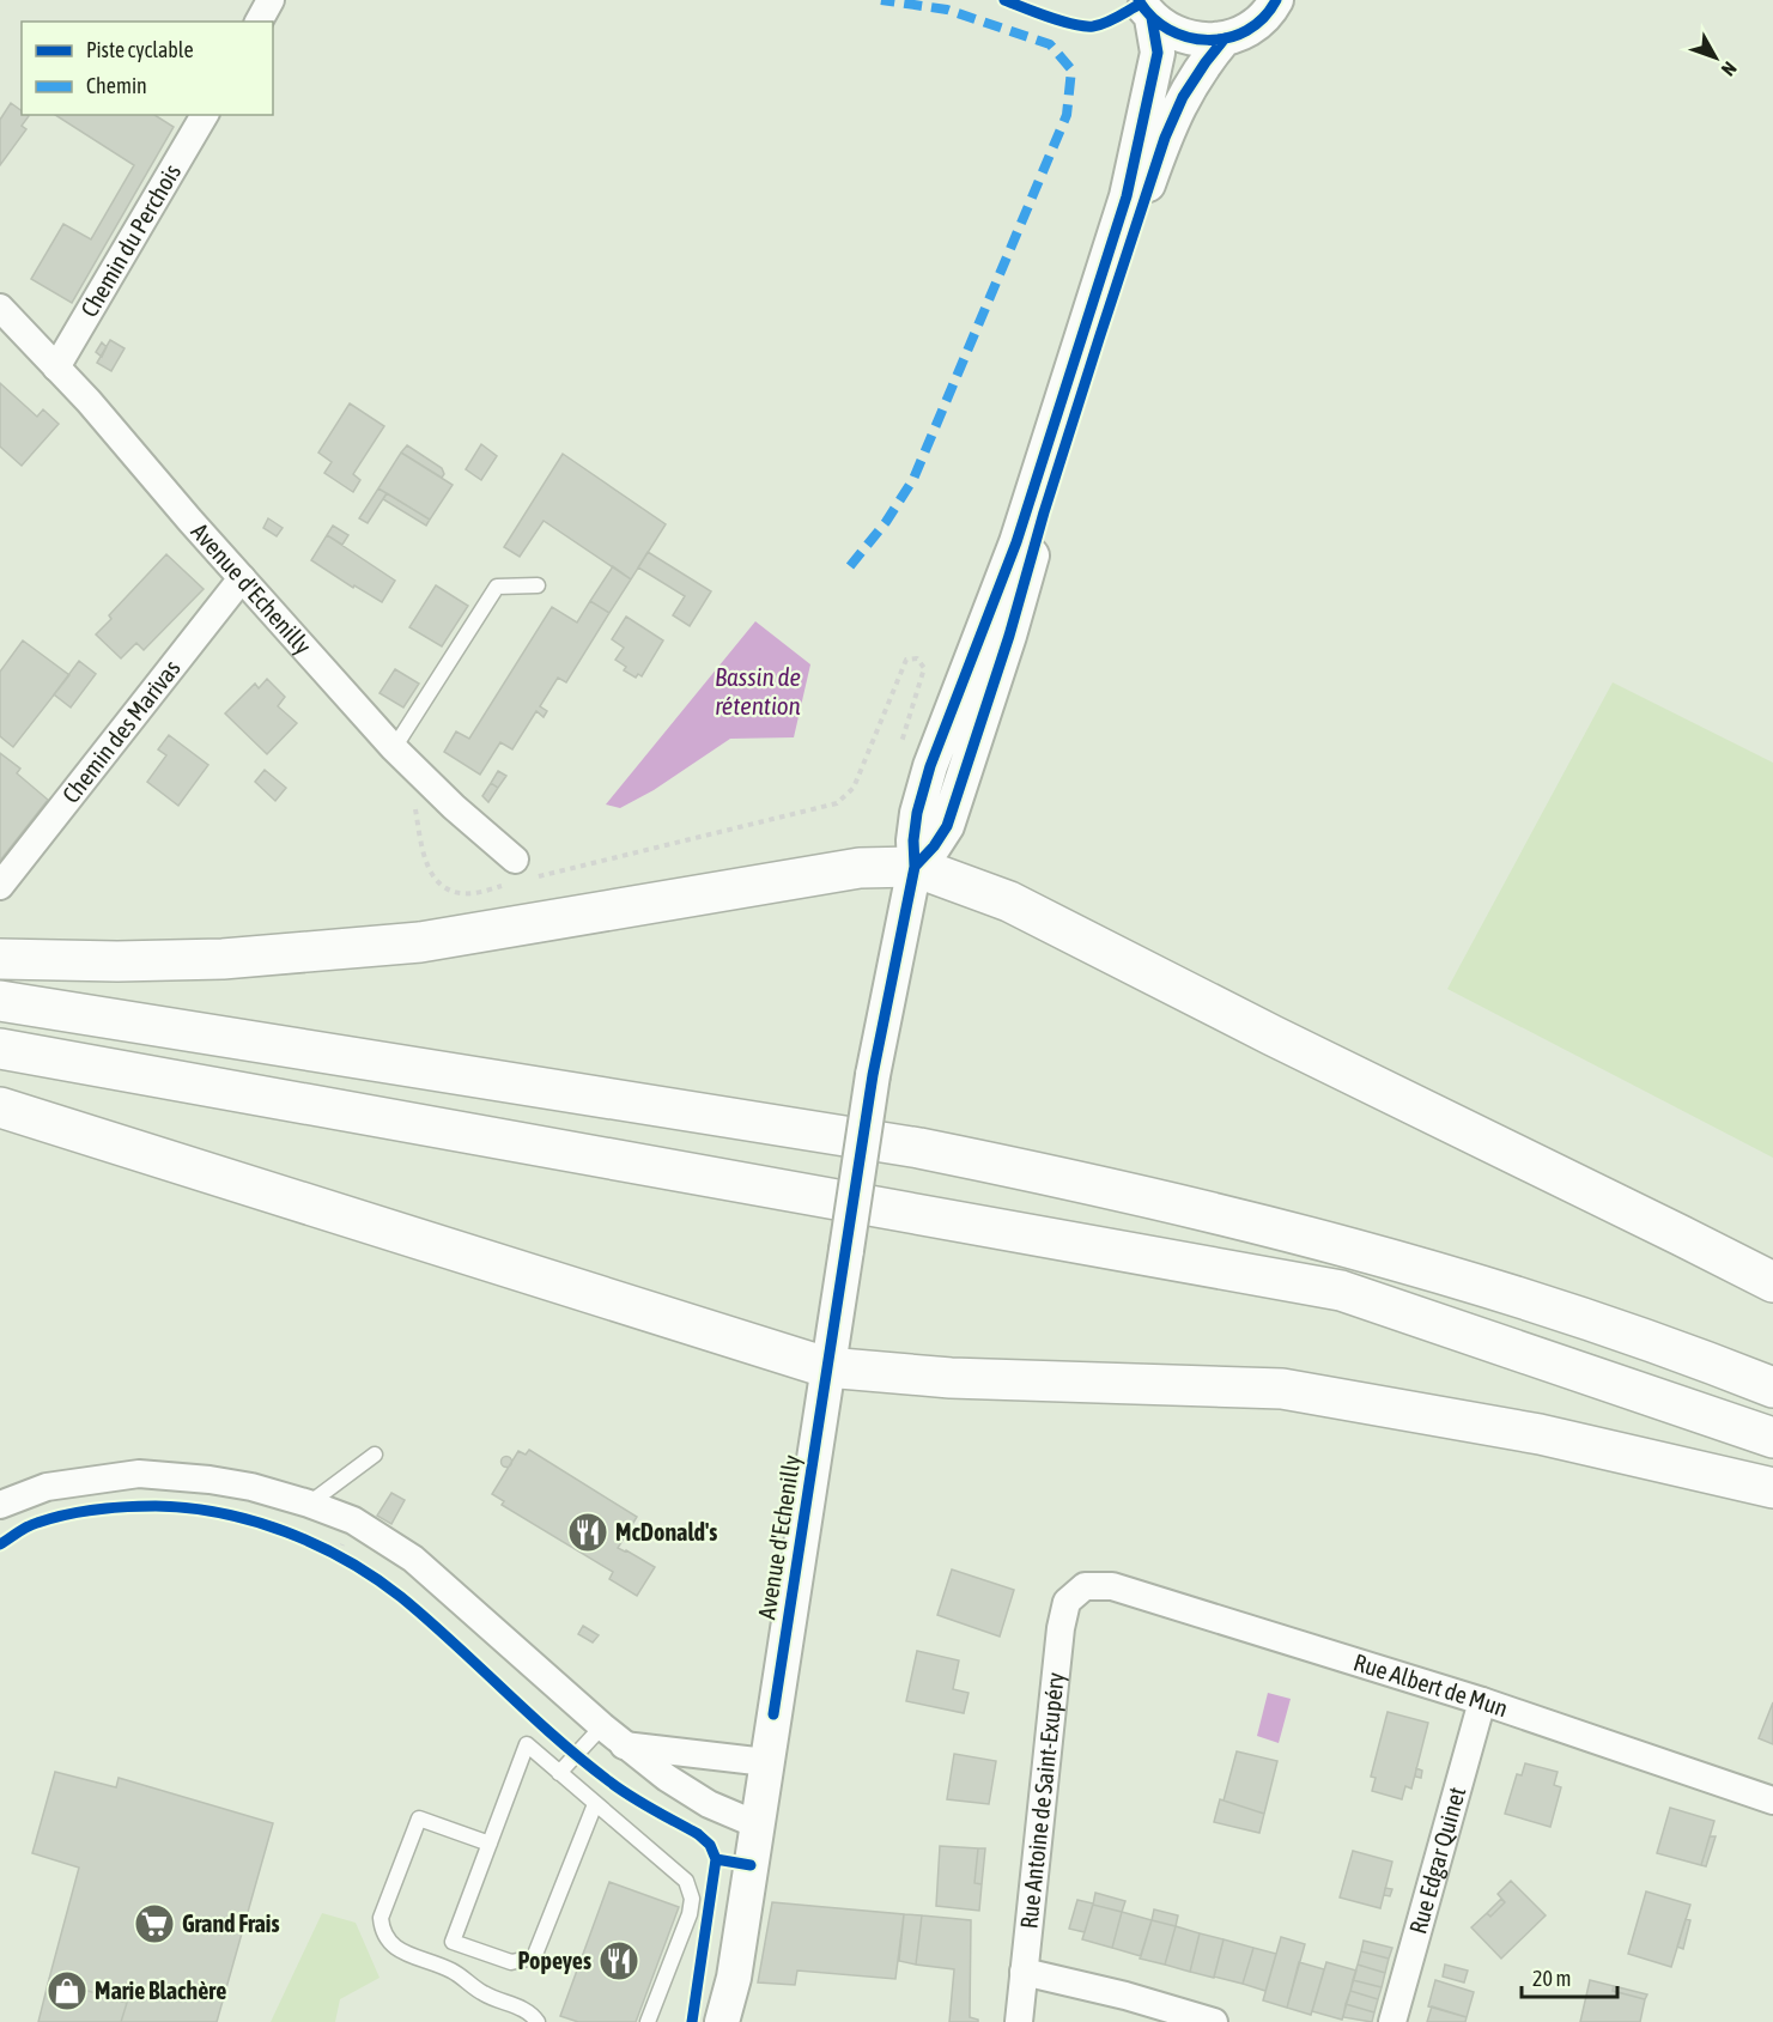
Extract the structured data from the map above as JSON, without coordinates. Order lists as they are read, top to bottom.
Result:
{
  "streets": {
    "street": [
      "Chemin du Perchois",
      "Avenue d'Echenilly",
      "Chemin des Marivas",
      "Rue Albert de Mun",
      "Rue Antoine de Saint-Exupéry",
      "Rue Edgar Quinet"
    ]
  },
  "crossings": [
    ["Chemin du Perchois", "Avenue d'Echenilly"],
    ["Avenue d'Echenilly", "Chemin des Marivas"],
    ["Rue Albert de Mun", "Rue Antoine de Saint-Exupéry"],
    ["Rue Albert de Mun", "Rue Edgar Quinet"]
  ],
  "water": ["Bassin de rétention"],
  "places": {
    "restaurant": ["McDonald's", "Popeyes"],
    "supermarket": ["Grand Frais"],
    "shop": ["Marie Blachère"]
  },
  "legend": ["Piste cyclable", "Chemin"],
  "scale_bar": "20 m",
  "north": "bottom right"
}
